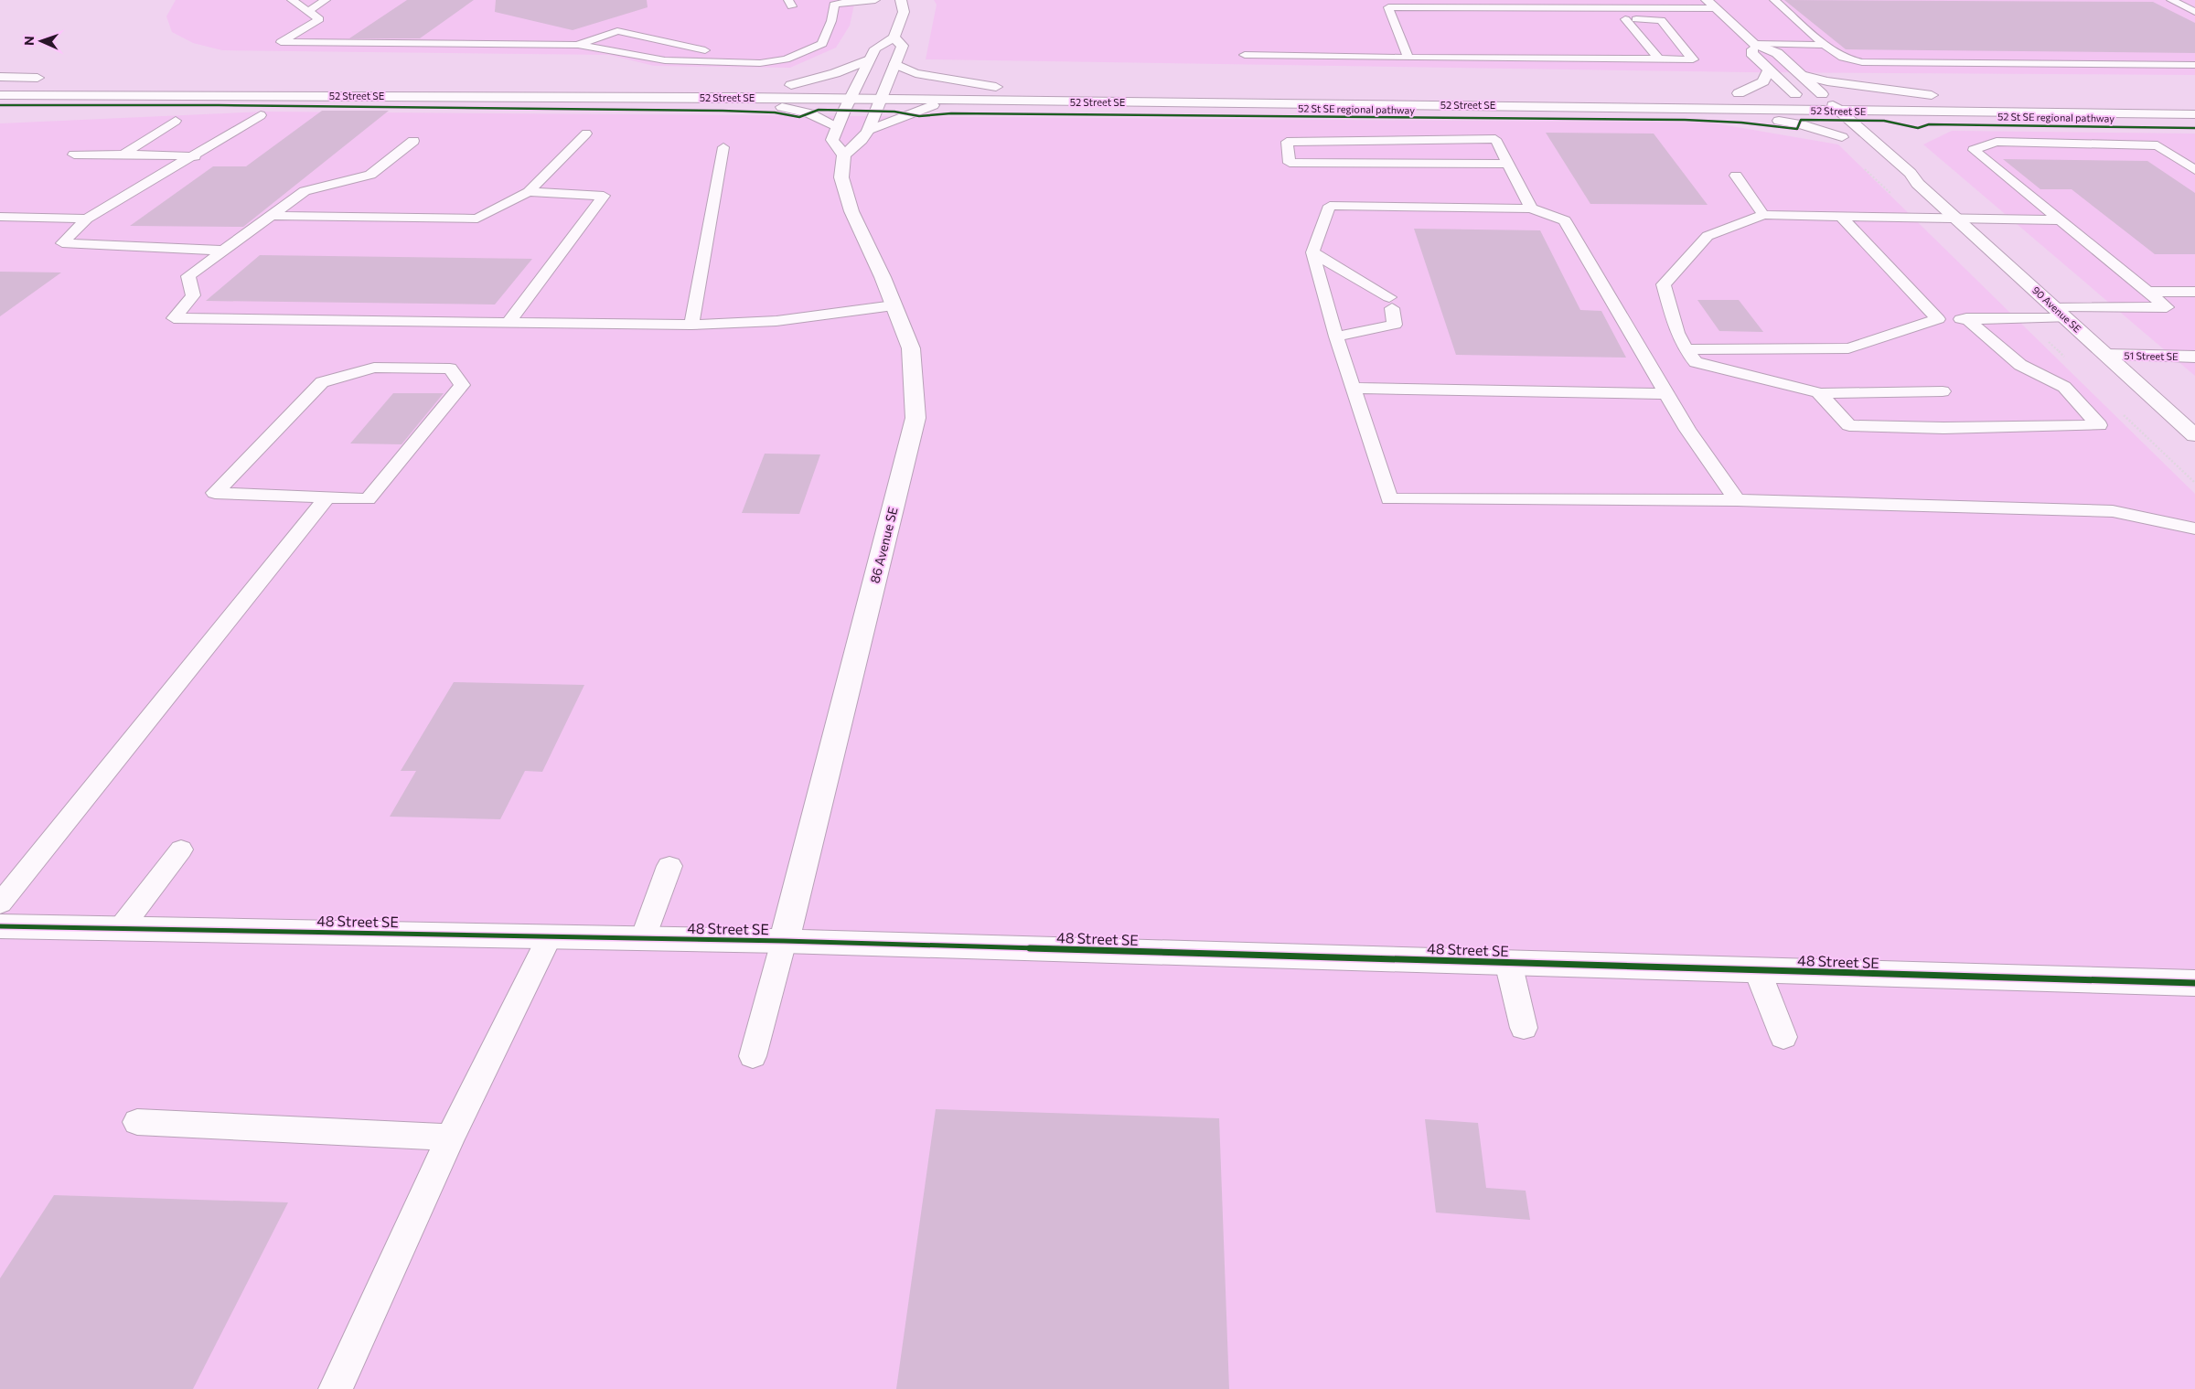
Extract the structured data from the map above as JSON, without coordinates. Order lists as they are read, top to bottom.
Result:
{
  "streets": {
    "street": [
      "52 Street SE",
      "90 Avenue SE",
      "51 Street SE",
      "86 Avenue SE",
      "48 Street SE"
    ],
    "cycle path": ["52 St SE regional pathway"]
  },
  "crossings": [
    ["52 Street SE", "90 Avenue SE"],
    ["90 Avenue SE", "51 Street SE"],
    ["86 Avenue SE", "48 Street SE"]
  ],
  "north": "left"
}
